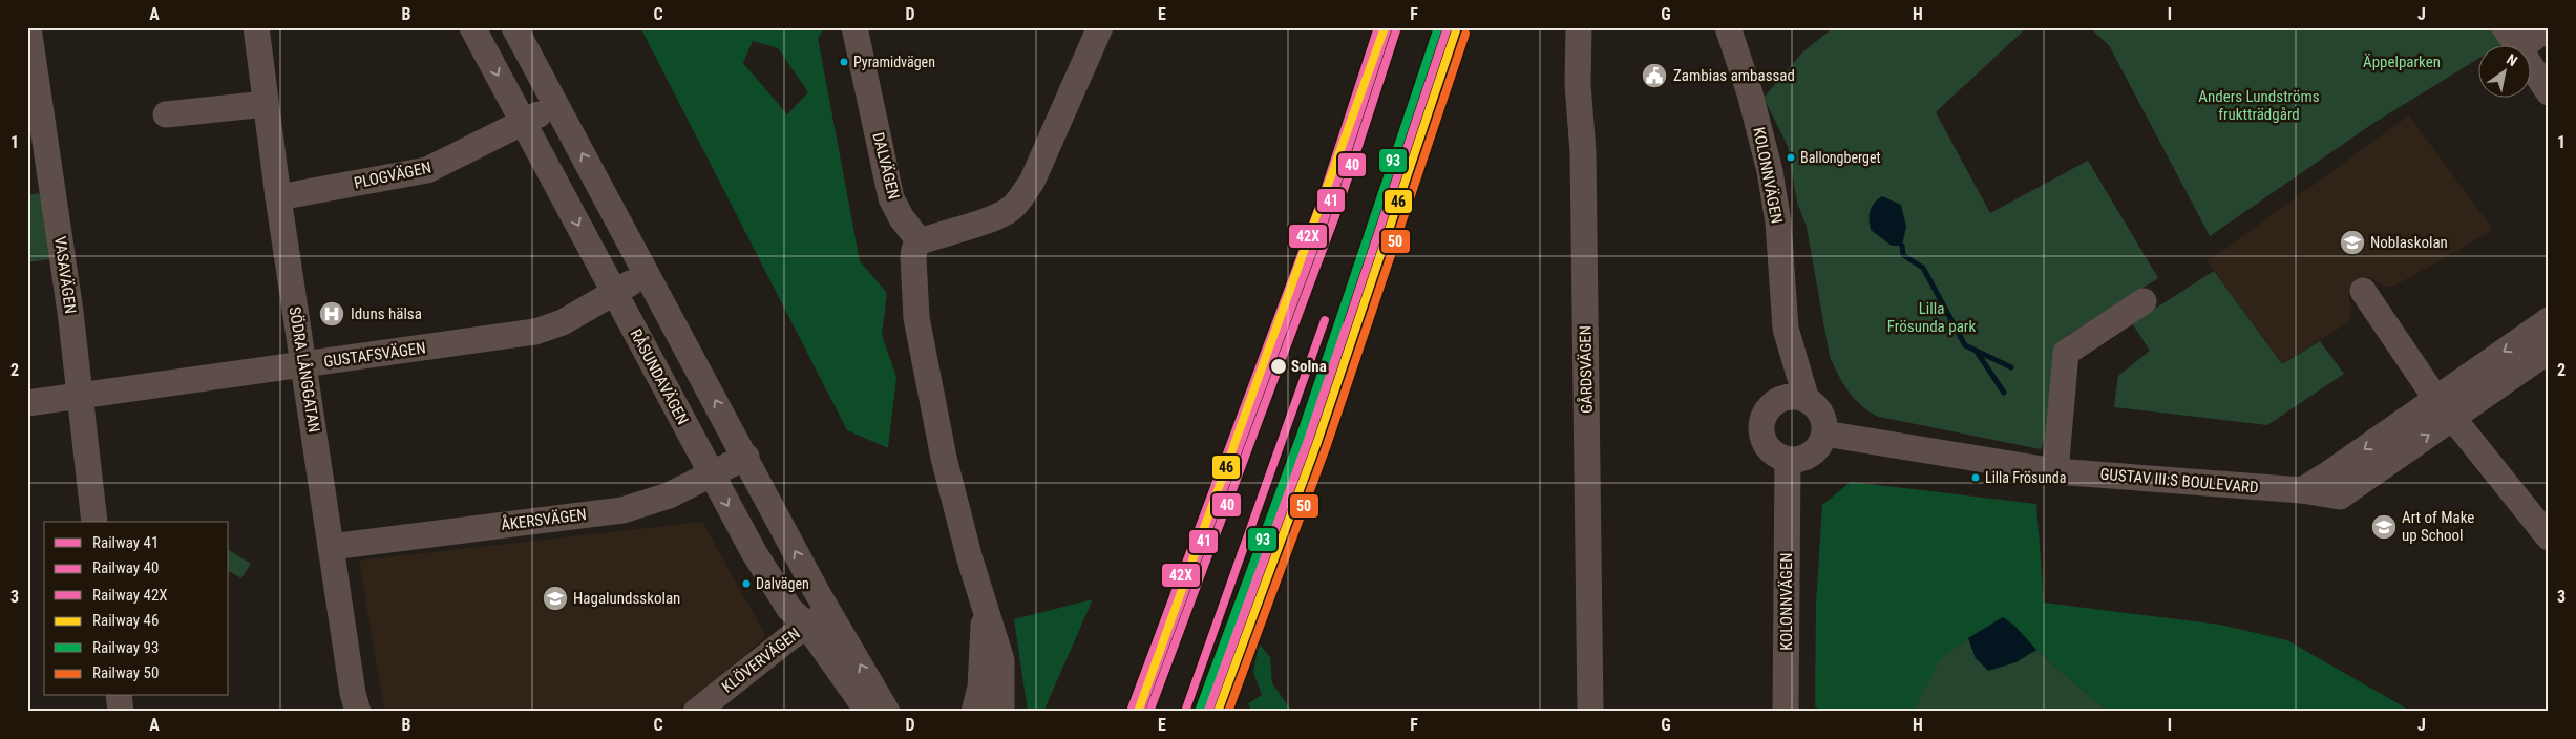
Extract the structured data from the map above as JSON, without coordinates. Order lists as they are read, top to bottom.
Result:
{
  "streets": {
    "street": [
      "DALVÄGEN",
      "PLOGVÄGEN",
      "KOLONNVÄGEN",
      "VASAVÄGEN",
      "GUSTAFSVÄGEN",
      "SÖDRA LÅNGGATAN",
      "GÅRDSVÄGEN",
      "RÅSUNDAVÄGEN",
      "GUSTAV III:S BOULEVARD",
      "ÅKERSVÄGEN",
      "KLÖVERVÄGEN"
    ]
  },
  "crossings": [
    ["PLOGVÄGEN", "SÖDRA LÅNGGATAN"],
    ["PLOGVÄGEN", "RÅSUNDAVÄGEN"],
    ["KOLONNVÄGEN", "GUSTAV III:S BOULEVARD"],
    ["VASAVÄGEN", "GUSTAFSVÄGEN"],
    ["GUSTAFSVÄGEN", "SÖDRA LÅNGGATAN"],
    ["GUSTAFSVÄGEN", "RÅSUNDAVÄGEN"],
    ["SÖDRA LÅNGGATAN", "ÅKERSVÄGEN"],
    ["RÅSUNDAVÄGEN", "ÅKERSVÄGEN"],
    ["RÅSUNDAVÄGEN", "KLÖVERVÄGEN"]
  ],
  "parks": ["Äppelparken", "Anders Lundströms fruktträdgård", "Lilla Frösunda park"],
  "places": {
    "other": [
      "Pyramidvägen",
      "Ballongberget",
      "Solna",
      "Lilla Frösunda",
      "Dalvägen"
    ],
    "public building": ["Zambias ambassad"],
    "school or university": ["Noblaskolan", "Art of Make up School", "Hagalundsskolan"],
    "hospital": ["Iduns hälsa"]
  },
  "lines": [
    "rail line 41",
    "rail line 42X",
    "rail line 93",
    "rail line 40",
    "rail line 46",
    "rail line 50"
  ],
  "legend": [
    "Railway 41",
    "Railway 40",
    "Railway 42X",
    "Railway 46",
    "Railway 93",
    "Railway 50"
  ],
  "north": "top right",
  "grid": {
    "columns": [
      "A",
      "B",
      "C",
      "D",
      "E",
      "F",
      "G",
      "H",
      "I",
      "J"
    ],
    "rows": ["1", "2", "3"]
  }
}
